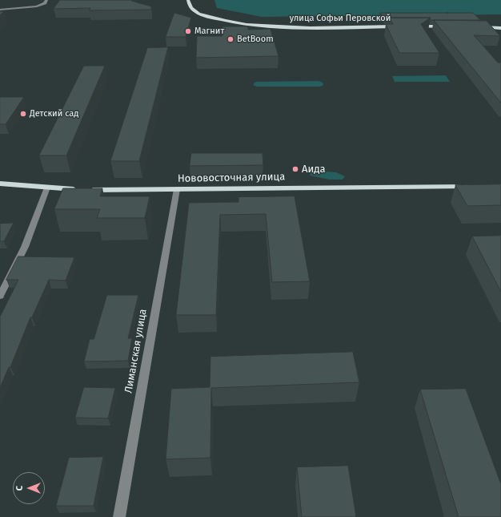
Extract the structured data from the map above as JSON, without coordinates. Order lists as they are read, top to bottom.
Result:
{
  "streets": {
    "main road": ["улица Софьи Перовской", "Нововосточная улица"],
    "street": ["Лиманская улица"]
  },
  "crossings": [
    ["Нововосточная улица", "Лиманская улица"]
  ],
  "places": [
    "Магнит",
    "BetBoom",
    "Детский сад",
    "Аида"
  ],
  "north": "left"
}
